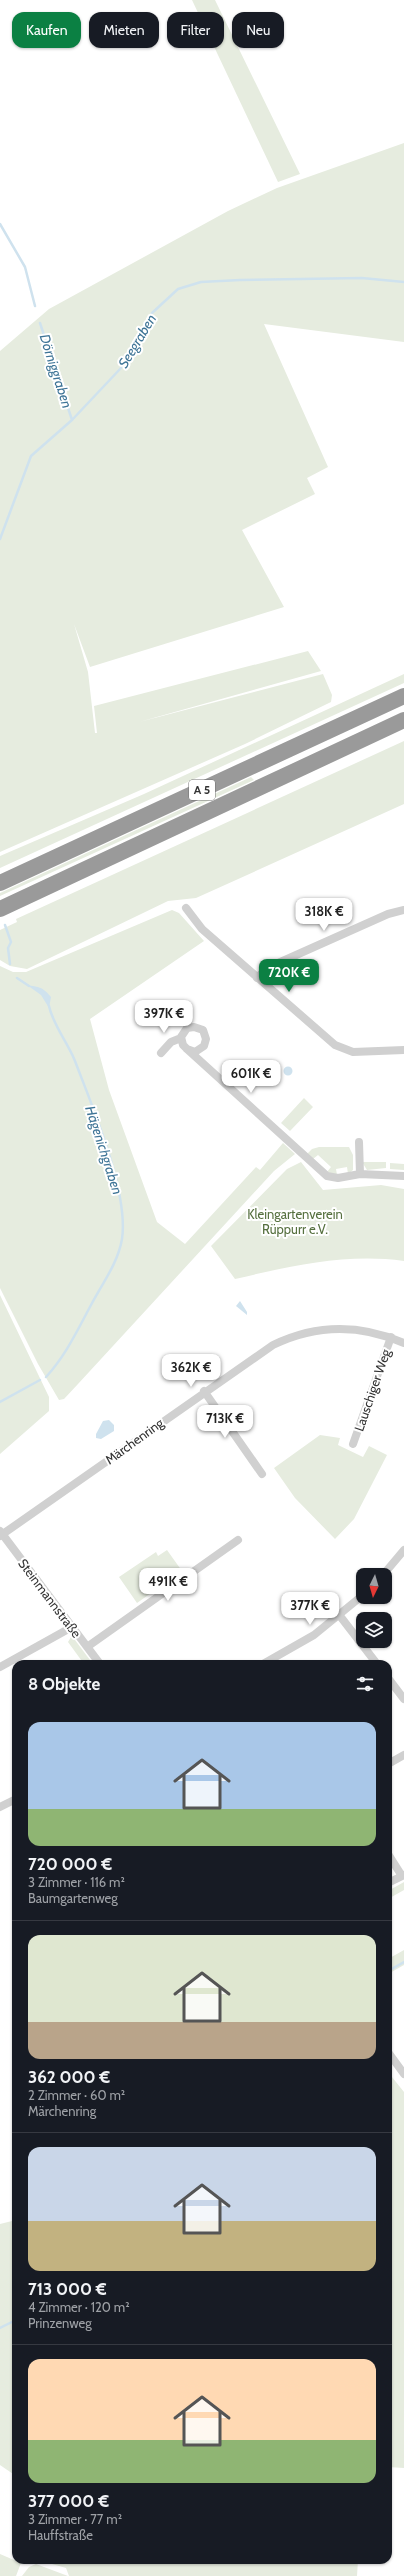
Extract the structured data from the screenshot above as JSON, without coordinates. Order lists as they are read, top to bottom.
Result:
{
  "streets": {
    "highway": ["A 5"],
    "street": ["Lauschiger Weg", "Märchenring", "Steinmannstraße"]
  },
  "crossings": [
    ["Lauschiger Weg", "Märchenring"],
    ["Märchenring", "Steinmannstraße"]
  ],
  "water": ["Seegraben", "Dörniggraben", "Hägenichgraben"],
  "parks": ["Kleingartenverein Rüppurr e.V."],
  "north": "bottom",
  "page": {
    "chip": [
      "Kaufen",
      "Mieten",
      "Filter",
      "Neu"
    ],
    "price": [
      "318K €",
      "720K €",
      "397K €",
      "601K €",
      "362K €",
      "713K €",
      "491K €",
      "377K €"
    ],
    "heading": "8 Objekte",
    "list": [
      {
        "name": "720 000 €",
        "note": "3 Zimmer · 116 m² · Baumgartenweg"
      },
      {
        "name": "362 000 €",
        "note": "2 Zimmer · 60 m² · Märchenring"
      },
      {
        "name": "713 000 €",
        "note": "4 Zimmer · 120 m² · Prinzenweg"
      },
      {
        "name": "377 000 €",
        "note": "3 Zimmer · 77 m² · Hauffstraße"
      }
    ]
  }
}
